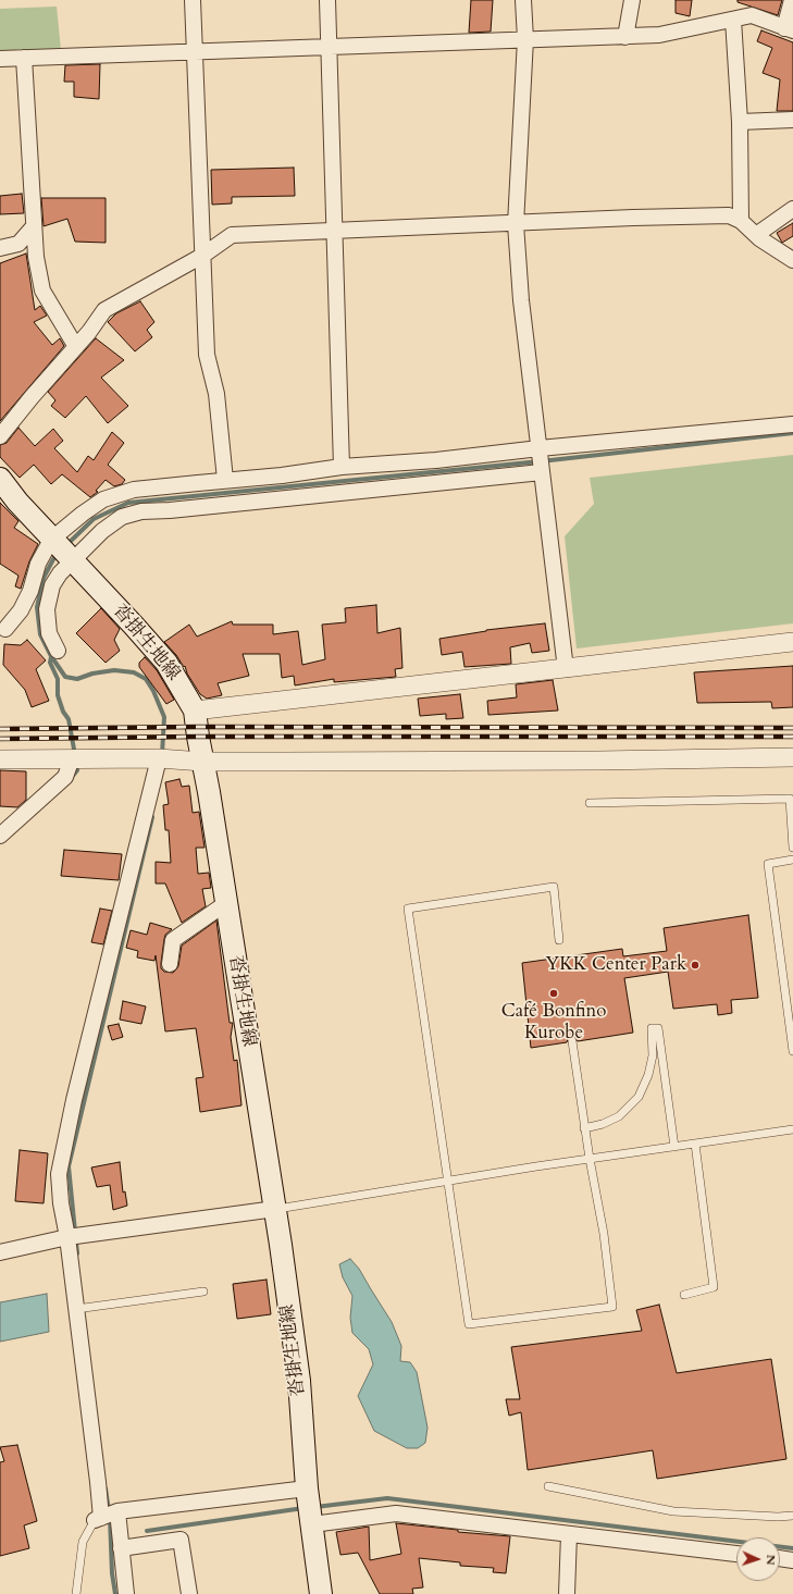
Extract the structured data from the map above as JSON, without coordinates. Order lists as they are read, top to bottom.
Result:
{
  "streets": {
    "main road": ["沓掛生地線"]
  },
  "places": ["YKK Center Park", "Café Bonfino Kurobe"],
  "north": "right"
}
